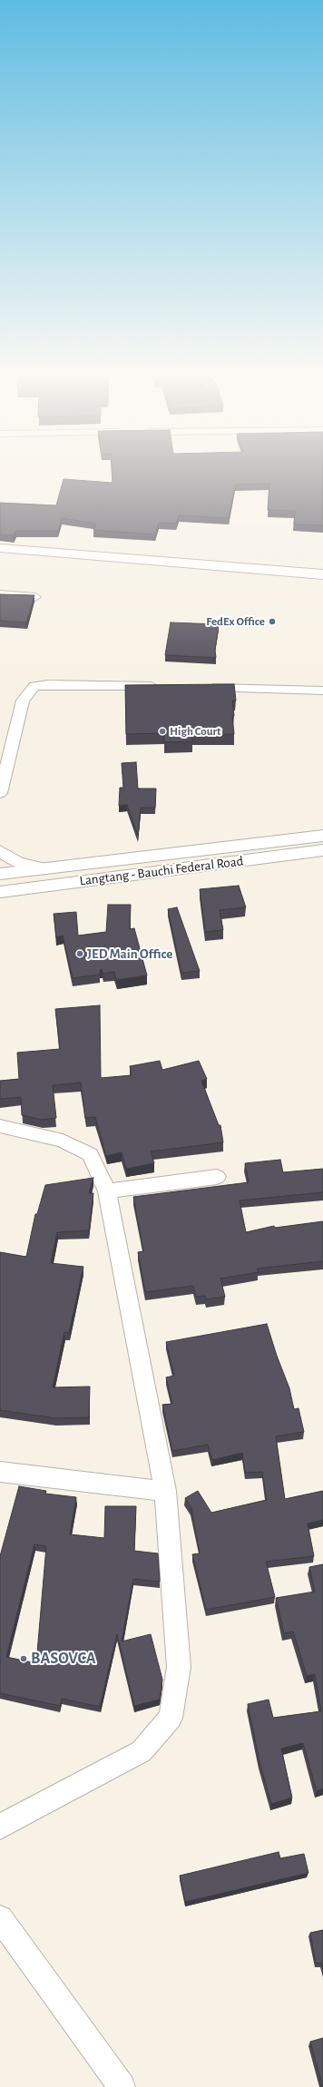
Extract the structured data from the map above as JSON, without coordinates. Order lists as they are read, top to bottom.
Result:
{
  "streets": {
    "main road": ["Langtang - Bauchi Federal Road"]
  },
  "places": [
    "FedEx Office",
    "High Court",
    "JED Main Office",
    "BASOVCA"
  ]
}
